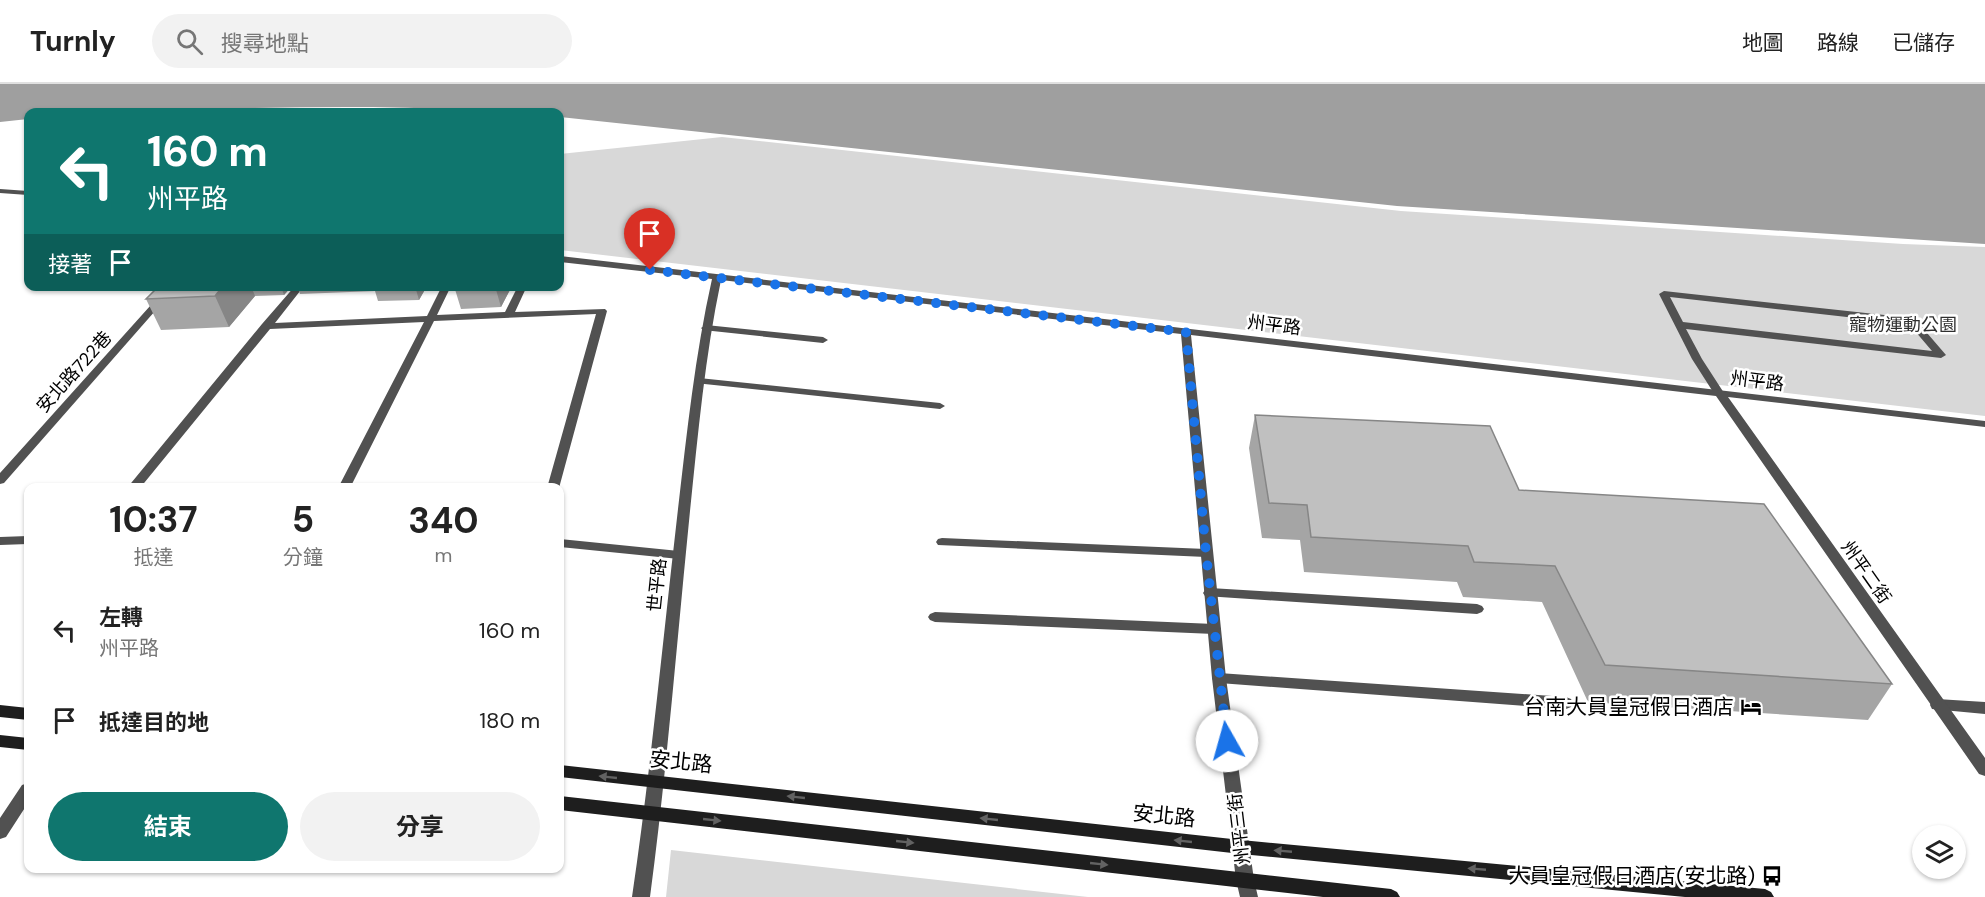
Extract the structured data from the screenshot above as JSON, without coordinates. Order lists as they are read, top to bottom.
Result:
{
  "streets": {
    "street": [
      "州平路",
      "安北路722巷",
      "州平二街",
      "世平路",
      "安北路",
      "州平三街"
    ]
  },
  "crossings": [
    ["州平路", "州平二街"],
    ["州平路", "世平路"],
    ["州平路", "州平三街"],
    ["世平路", "安北路"],
    ["安北路", "州平三街"]
  ],
  "parks": ["寵物運動公園"],
  "places": {
    "hotel": ["台南大員皇冠假日酒店"],
    "bus stop": ["大員皇冠假日酒店(安北路)"]
  },
  "page": {
    "header": "Turnly",
    "search": "搜尋地點",
    "nav": ["地圖", "路線", "已儲存"],
    "turn": ["160 m", "州平路"],
    "then": "接著",
    "eta": [
      "10:37",
      "抵達",
      "5",
      "分鐘",
      "340",
      "m"
    ],
    "list": [
      {
        "name": "左轉",
        "note": "州平路",
        "value": "160 m"
      },
      {
        "name": "抵達目的地",
        "value": "180 m"
      }
    ],
    "buttons": ["結束", "分享"]
  }
}
